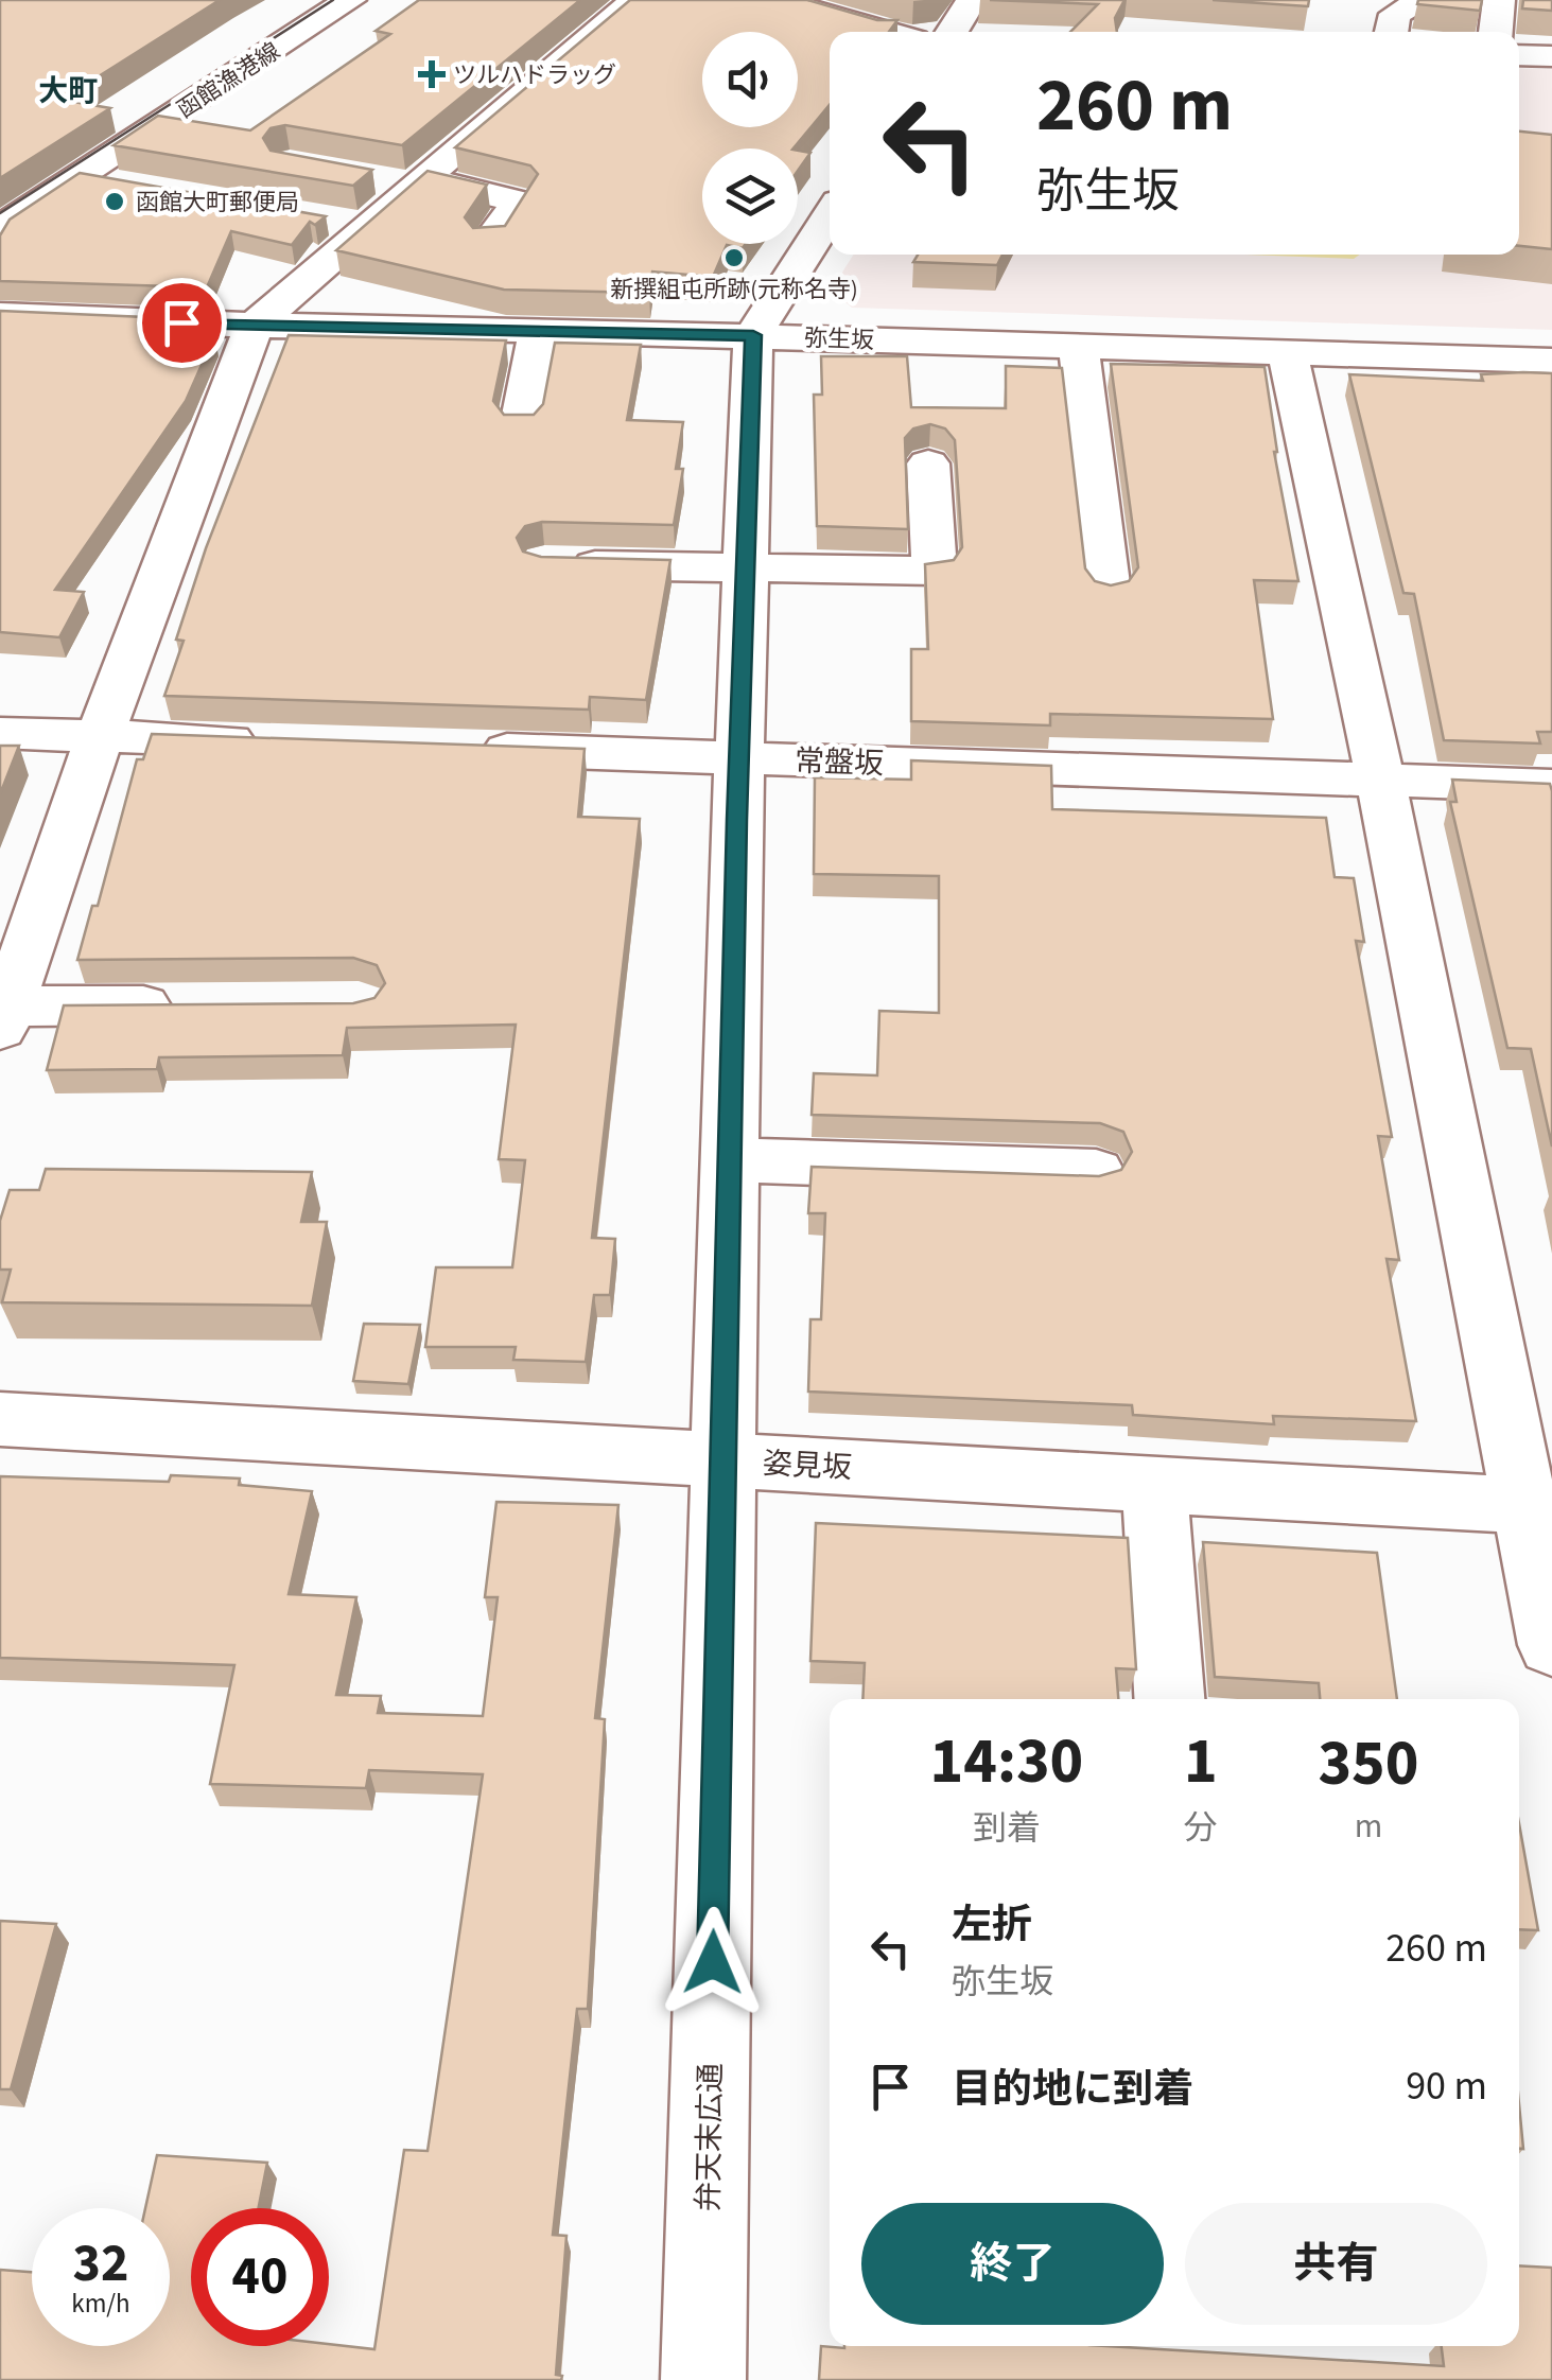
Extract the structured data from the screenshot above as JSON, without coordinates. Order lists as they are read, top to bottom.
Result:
{
  "streets": {
    "street": [
      "函館漁港線",
      "弥生坂",
      "常盤坂",
      "姿見坂",
      "弁天末広通"
    ]
  },
  "crossings": [
    ["弥生坂", "弁天末広通"],
    ["常盤坂", "弁天末広通"],
    ["姿見坂", "弁天末広通"]
  ],
  "districts": ["大町"],
  "places": {
    "health": ["ツルハドラッグ"],
    "other": ["函館大町郵便局", "新撰組屯所跡(元称名寺)"]
  },
  "page": {
    "turn": ["260 m", "弥生坂"],
    "eta": [
      "14:30",
      "到着",
      "1",
      "分",
      "350",
      "m"
    ],
    "list": [
      {
        "name": "左折",
        "note": "弥生坂",
        "value": "260 m"
      },
      {
        "name": "目的地に到着",
        "value": "90 m"
      }
    ],
    "buttons": ["終了", "共有"],
    "speed": "32 km/h",
    "limit": "40"
  }
}
